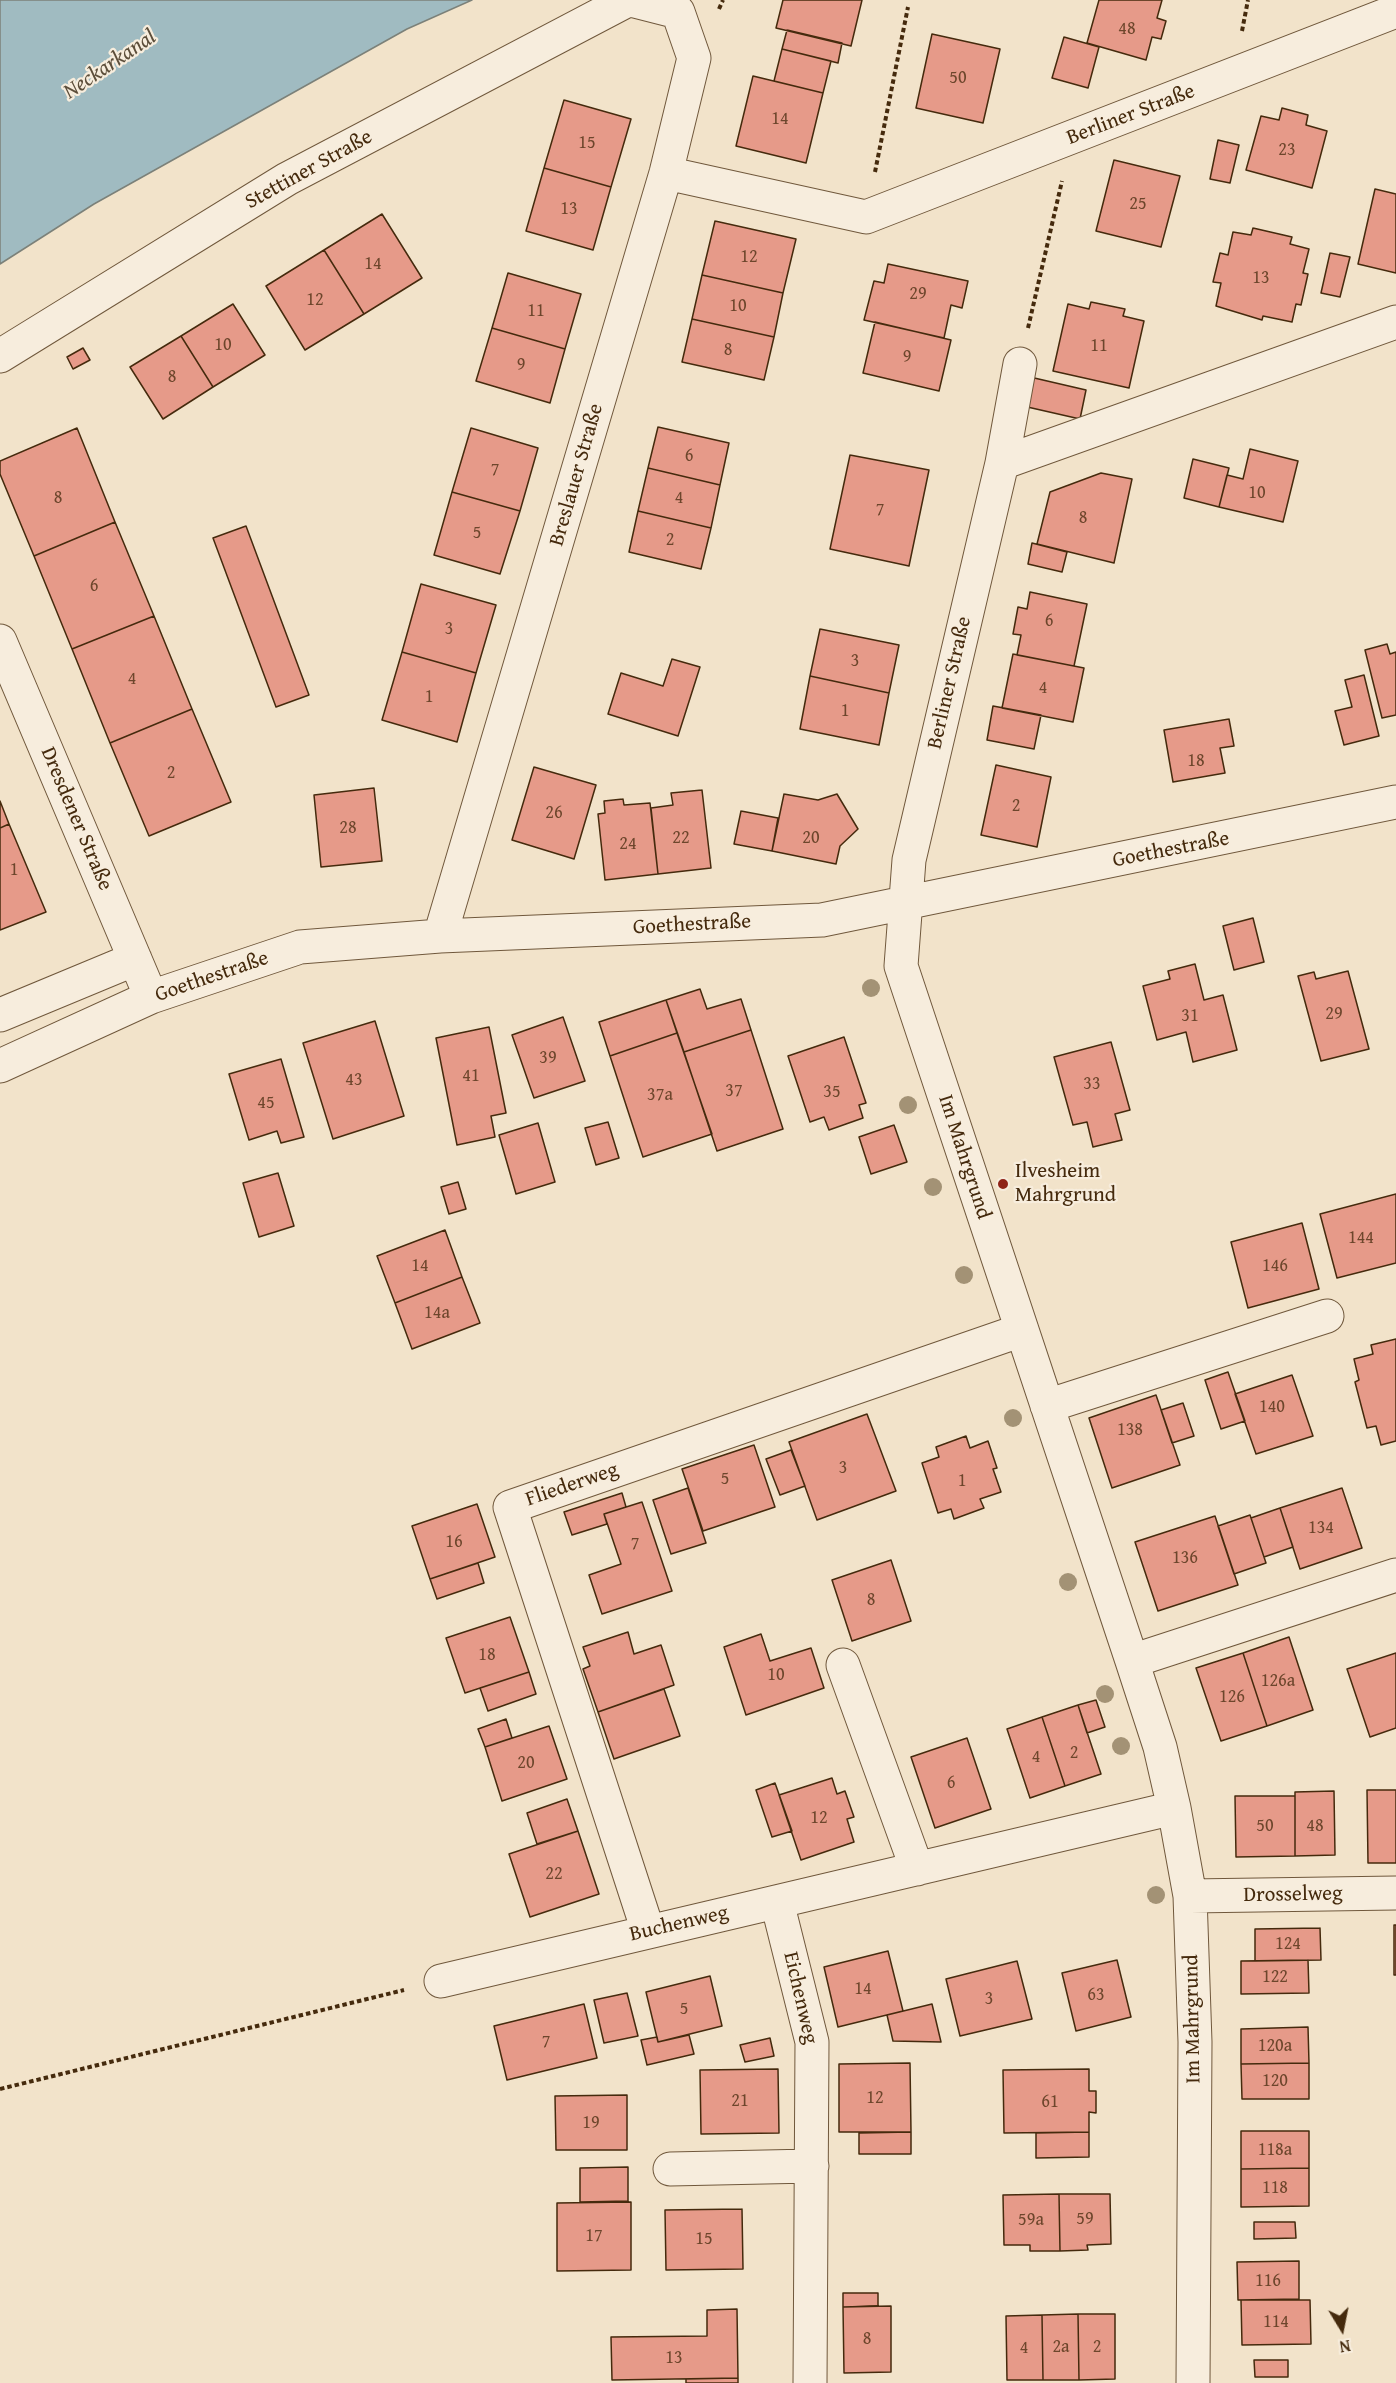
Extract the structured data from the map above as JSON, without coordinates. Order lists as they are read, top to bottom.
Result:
{
  "streets": {
    "street": [
      "Berliner Straße",
      "Stettiner Straße",
      "Breslauer Straße",
      "Dresdener Straße",
      "Goethestraße",
      "Im Mahrgrund",
      "Fliederweg",
      "Drosselweg",
      "Buchenweg",
      "Eichenweg"
    ]
  },
  "crossings": [
    ["Berliner Straße", "Goethestraße"],
    ["Berliner Straße", "Im Mahrgrund"],
    ["Stettiner Straße", "Breslauer Straße"],
    ["Breslauer Straße", "Goethestraße"],
    ["Dresdener Straße", "Goethestraße"],
    ["Goethestraße", "Im Mahrgrund"],
    ["Im Mahrgrund", "Fliederweg"],
    ["Im Mahrgrund", "Drosselweg"],
    ["Im Mahrgrund", "Buchenweg"],
    ["Fliederweg", "Buchenweg"],
    ["Buchenweg", "Eichenweg"]
  ],
  "water": ["Neckarkanal"],
  "places": ["Ilvesheim Mahrgrund"],
  "house_numbers": [
    "48",
    "50",
    "14",
    "15",
    "23",
    "25",
    "13",
    "12",
    "14",
    "13",
    "29",
    "12",
    "10",
    "11",
    "10",
    "11",
    "8",
    "9",
    "9",
    "8",
    "6",
    "7",
    "10",
    "8",
    "4",
    "7",
    "8",
    "5",
    "2",
    "6",
    "6",
    "3",
    "3",
    "4",
    "4",
    "1",
    "1",
    "18",
    "2",
    "2",
    "26",
    "28",
    "22",
    "20",
    "24",
    "1",
    "29",
    "31",
    "39",
    "41",
    "43",
    "33",
    "37",
    "35",
    "37a",
    "45",
    "144",
    "14",
    "146",
    "14a",
    "140",
    "138",
    "3",
    "5",
    "1",
    "134",
    "16",
    "7",
    "136",
    "8",
    "18",
    "10",
    "126a",
    "126",
    "2",
    "4",
    "20",
    "6",
    "12",
    "50",
    "48",
    "22",
    "124",
    "122",
    "14",
    "63",
    "3",
    "5",
    "7",
    "120a",
    "120",
    "12",
    "21",
    "61",
    "19",
    "118a",
    "118",
    "59",
    "59a",
    "17",
    "15",
    "116",
    "114",
    "8",
    "2a",
    "2",
    "4",
    "13"
  ],
  "north": "bottom"
}
